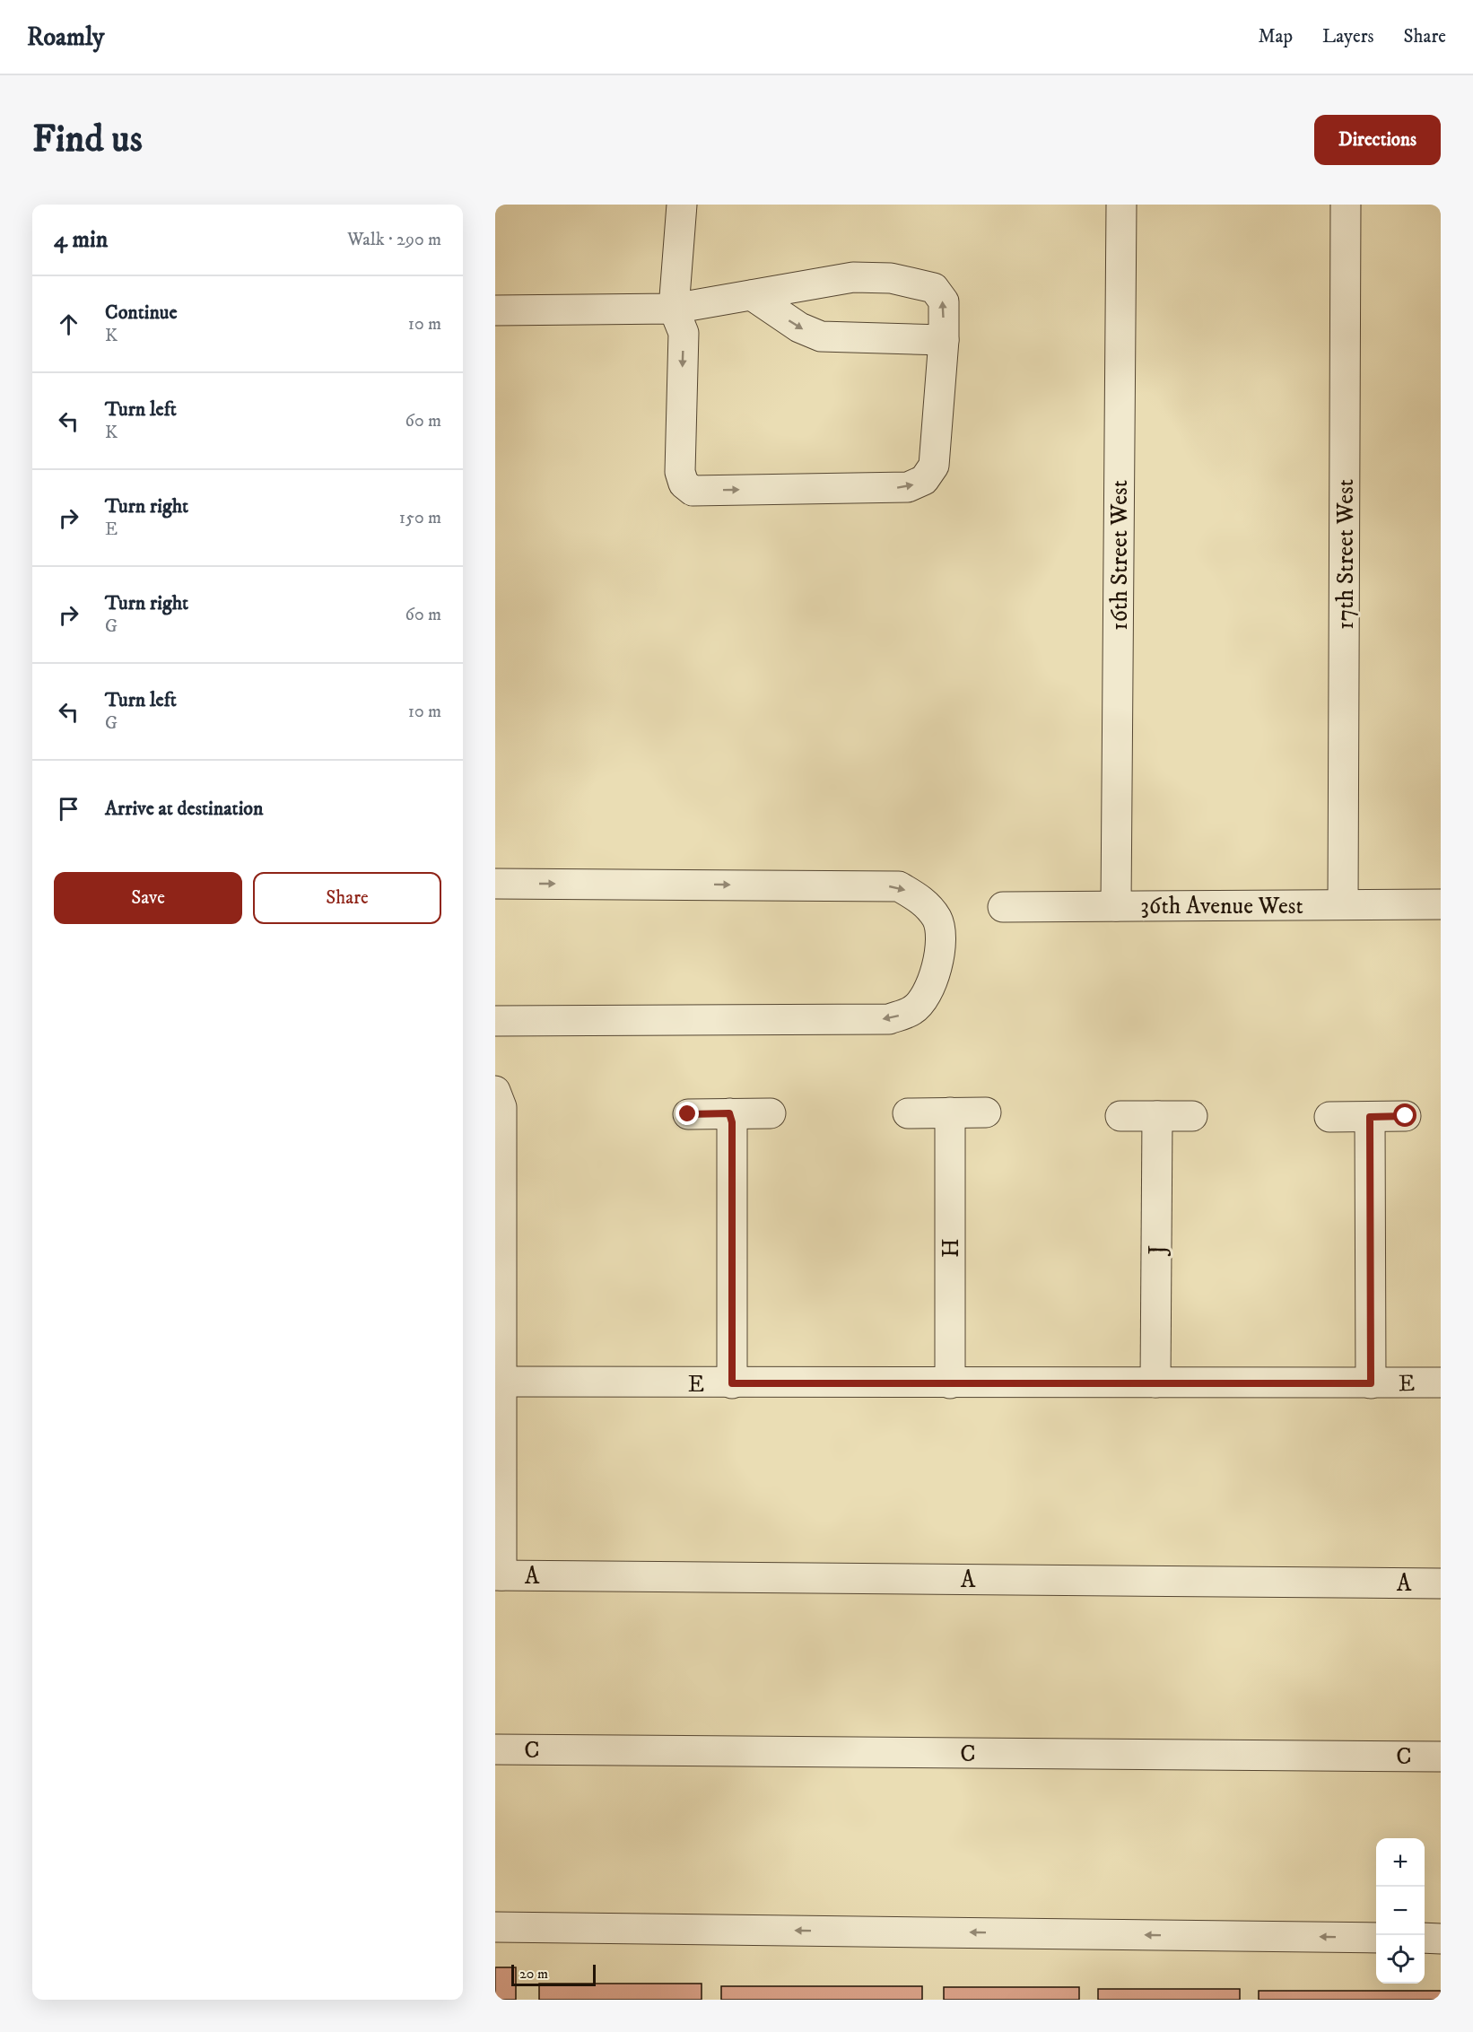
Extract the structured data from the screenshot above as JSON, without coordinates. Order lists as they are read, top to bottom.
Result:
{
  "streets": {
    "street": [
      "17th Street West",
      "16th Street West",
      "36th Avenue West",
      "H",
      "J",
      "E",
      "A",
      "C"
    ]
  },
  "crossings": [
    ["17th Street West", "36th Avenue West"],
    ["16th Street West", "36th Avenue West"],
    ["H", "E"],
    ["J", "E"]
  ],
  "scale_bar": "20 m",
  "page": {
    "header": "Roamly",
    "nav": ["Map", "Layers", "Share"],
    "buttons": [
      "Directions",
      ["Save", "Share"]
    ],
    "title": "Find us",
    "heading": ["4 min", "Walk · 290 m"],
    "list": [
      ["Continue", "K", "10 m"],
      ["Turn left", "K", "60 m"],
      ["Turn right", "E", "150 m"],
      ["Turn right", "G", "60 m"],
      ["Turn left", "G", "10 m"],
      "Arrive at destination"
    ],
    "map_buttons": ["+", "−"],
    "scale": "20 m"
  }
}
